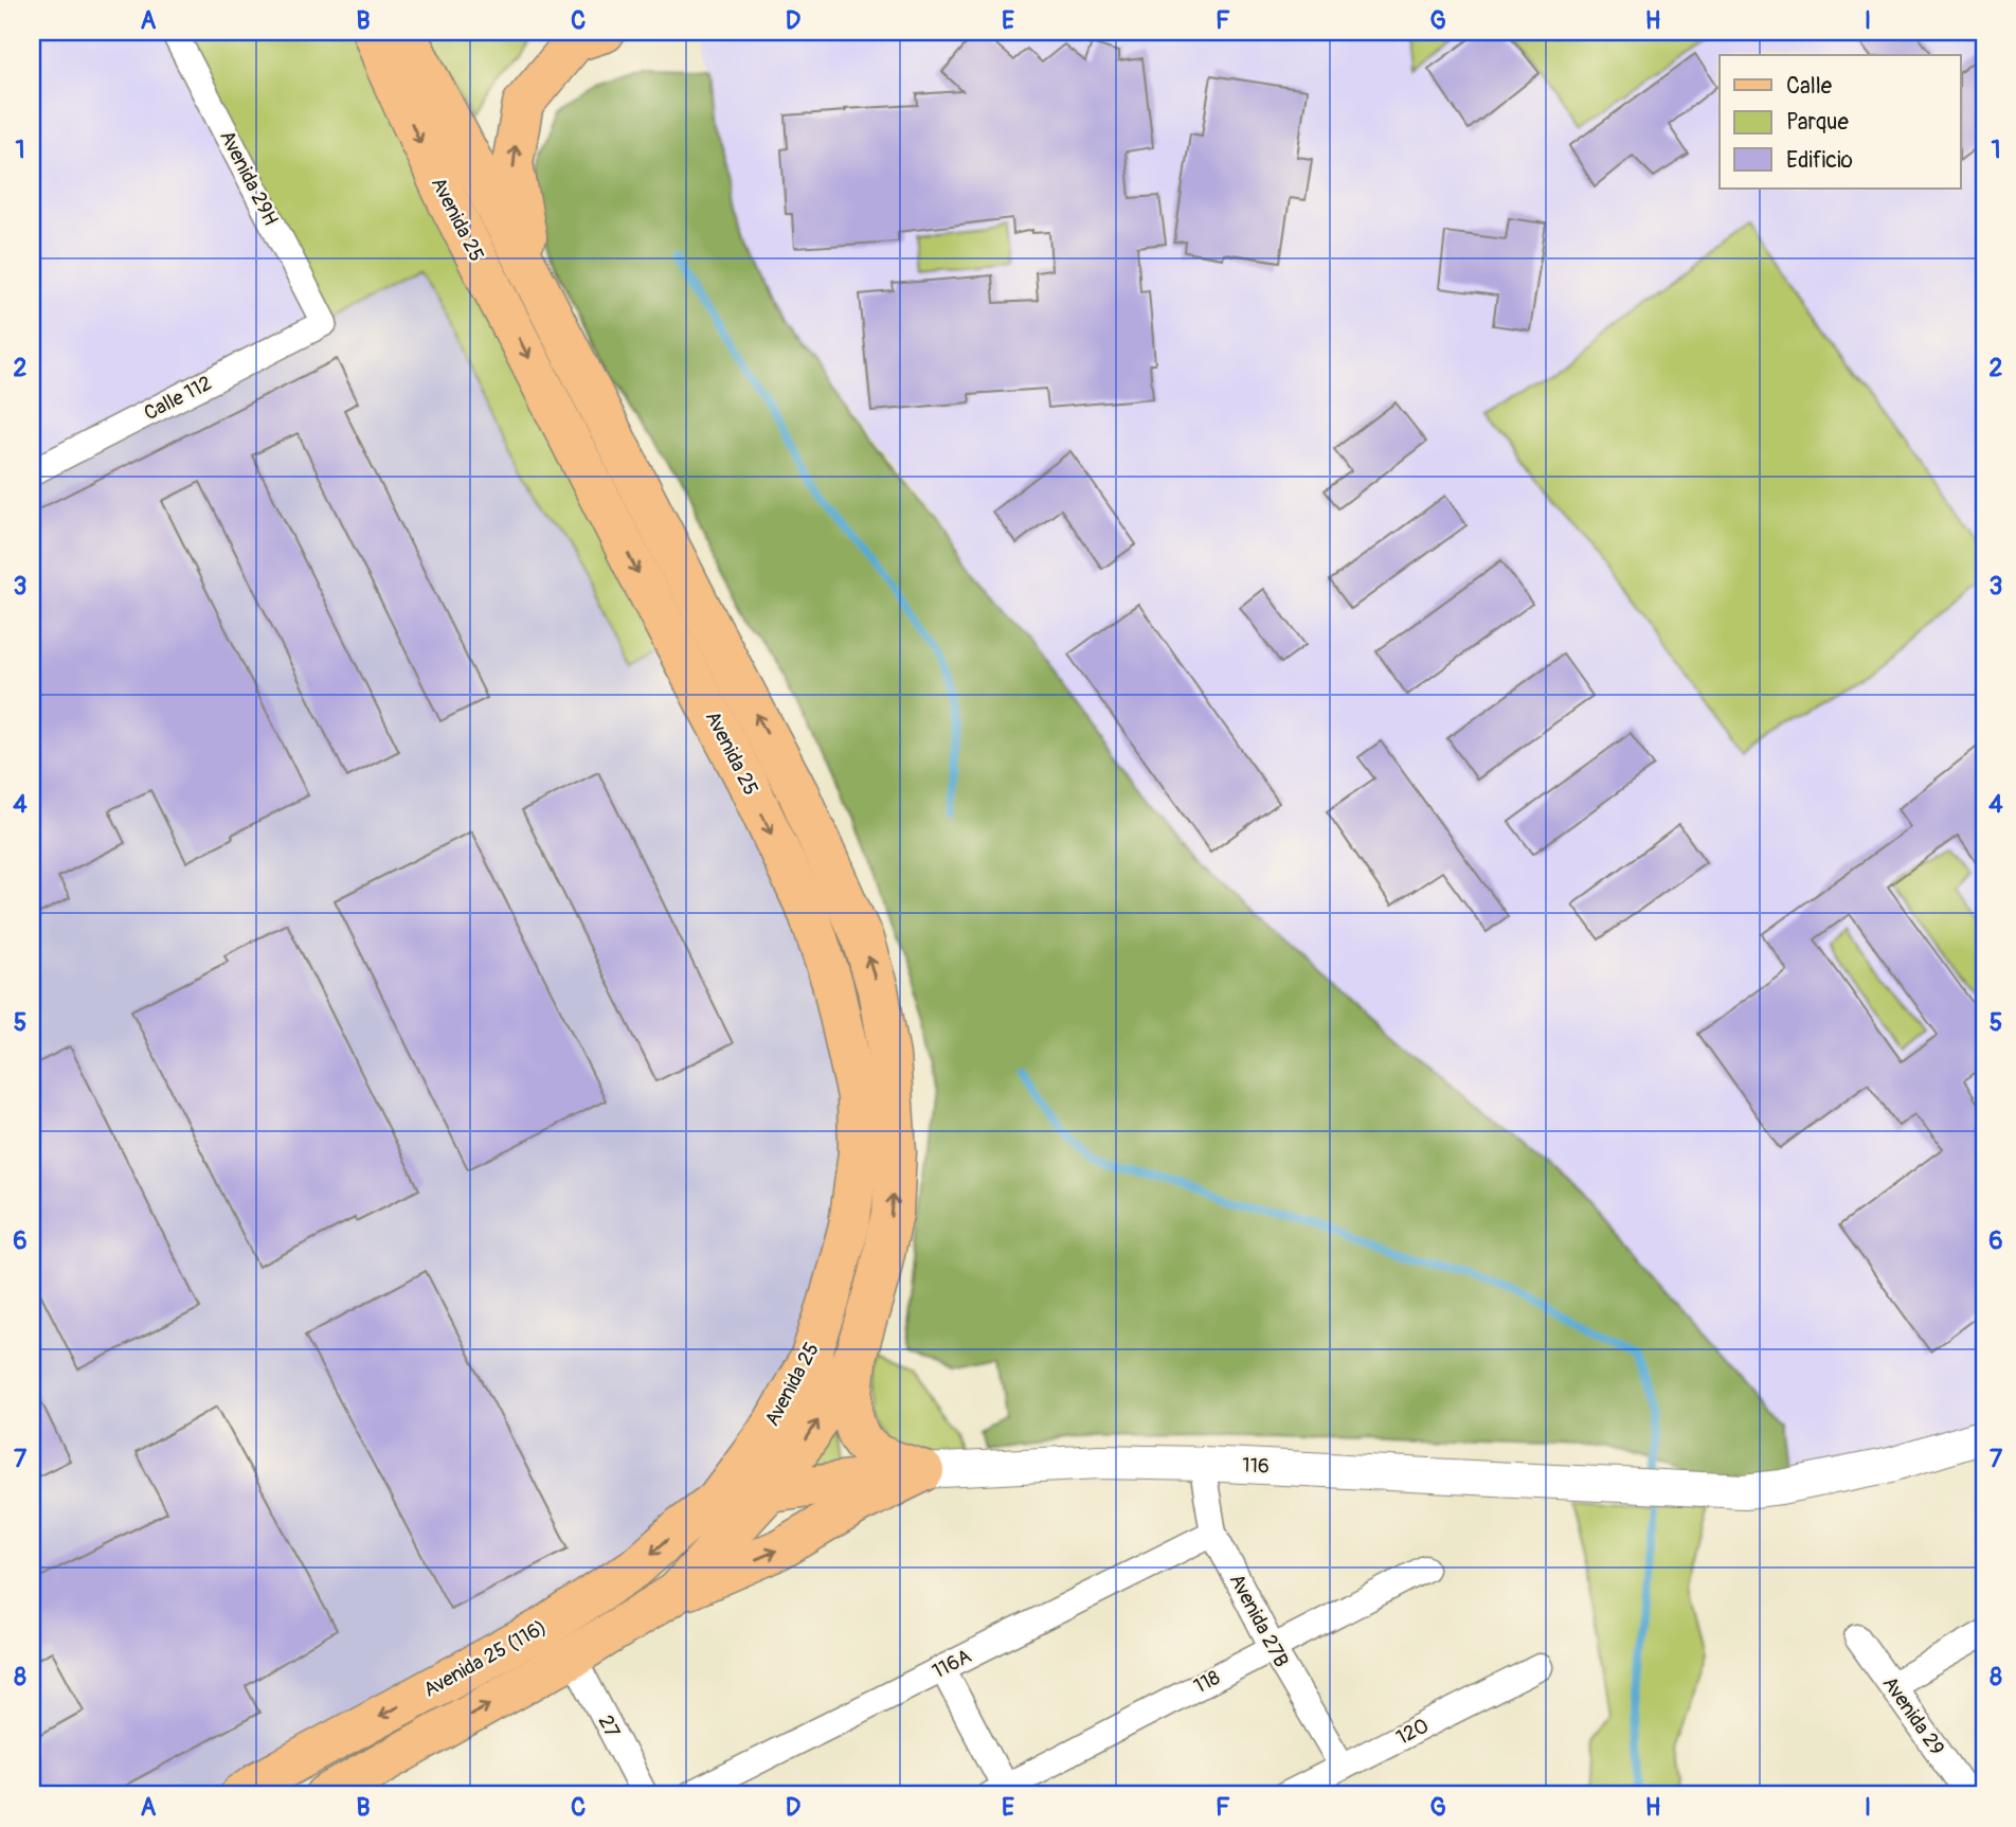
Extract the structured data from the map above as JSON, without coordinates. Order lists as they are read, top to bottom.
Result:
{
  "streets": {
    "main road": ["Avenida 25", "Avenida 25 (116)"],
    "street": [
      "Avenida 29H",
      "Calle 112",
      "116",
      "Avenida 27B",
      "116A",
      "118",
      "Avenida 29",
      "27",
      "120"
    ]
  },
  "crossings": [
    ["Avenida 29H", "Calle 112"],
    ["Avenida 25", "Avenida 25 (116)"],
    ["116", "Avenida 27B"],
    ["Avenida 27B", "116A"],
    ["Avenida 27B", "118"],
    ["Avenida 27B", "120"],
    ["Avenida 25 (116)", "27"]
  ],
  "legend": ["Calle", "Parque", "Edificio"],
  "grid": {
    "columns": [
      "A",
      "B",
      "C",
      "D",
      "E",
      "F",
      "G",
      "H",
      "I"
    ],
    "rows": [
      "1",
      "2",
      "3",
      "4",
      "5",
      "6",
      "7",
      "8"
    ]
  }
}
